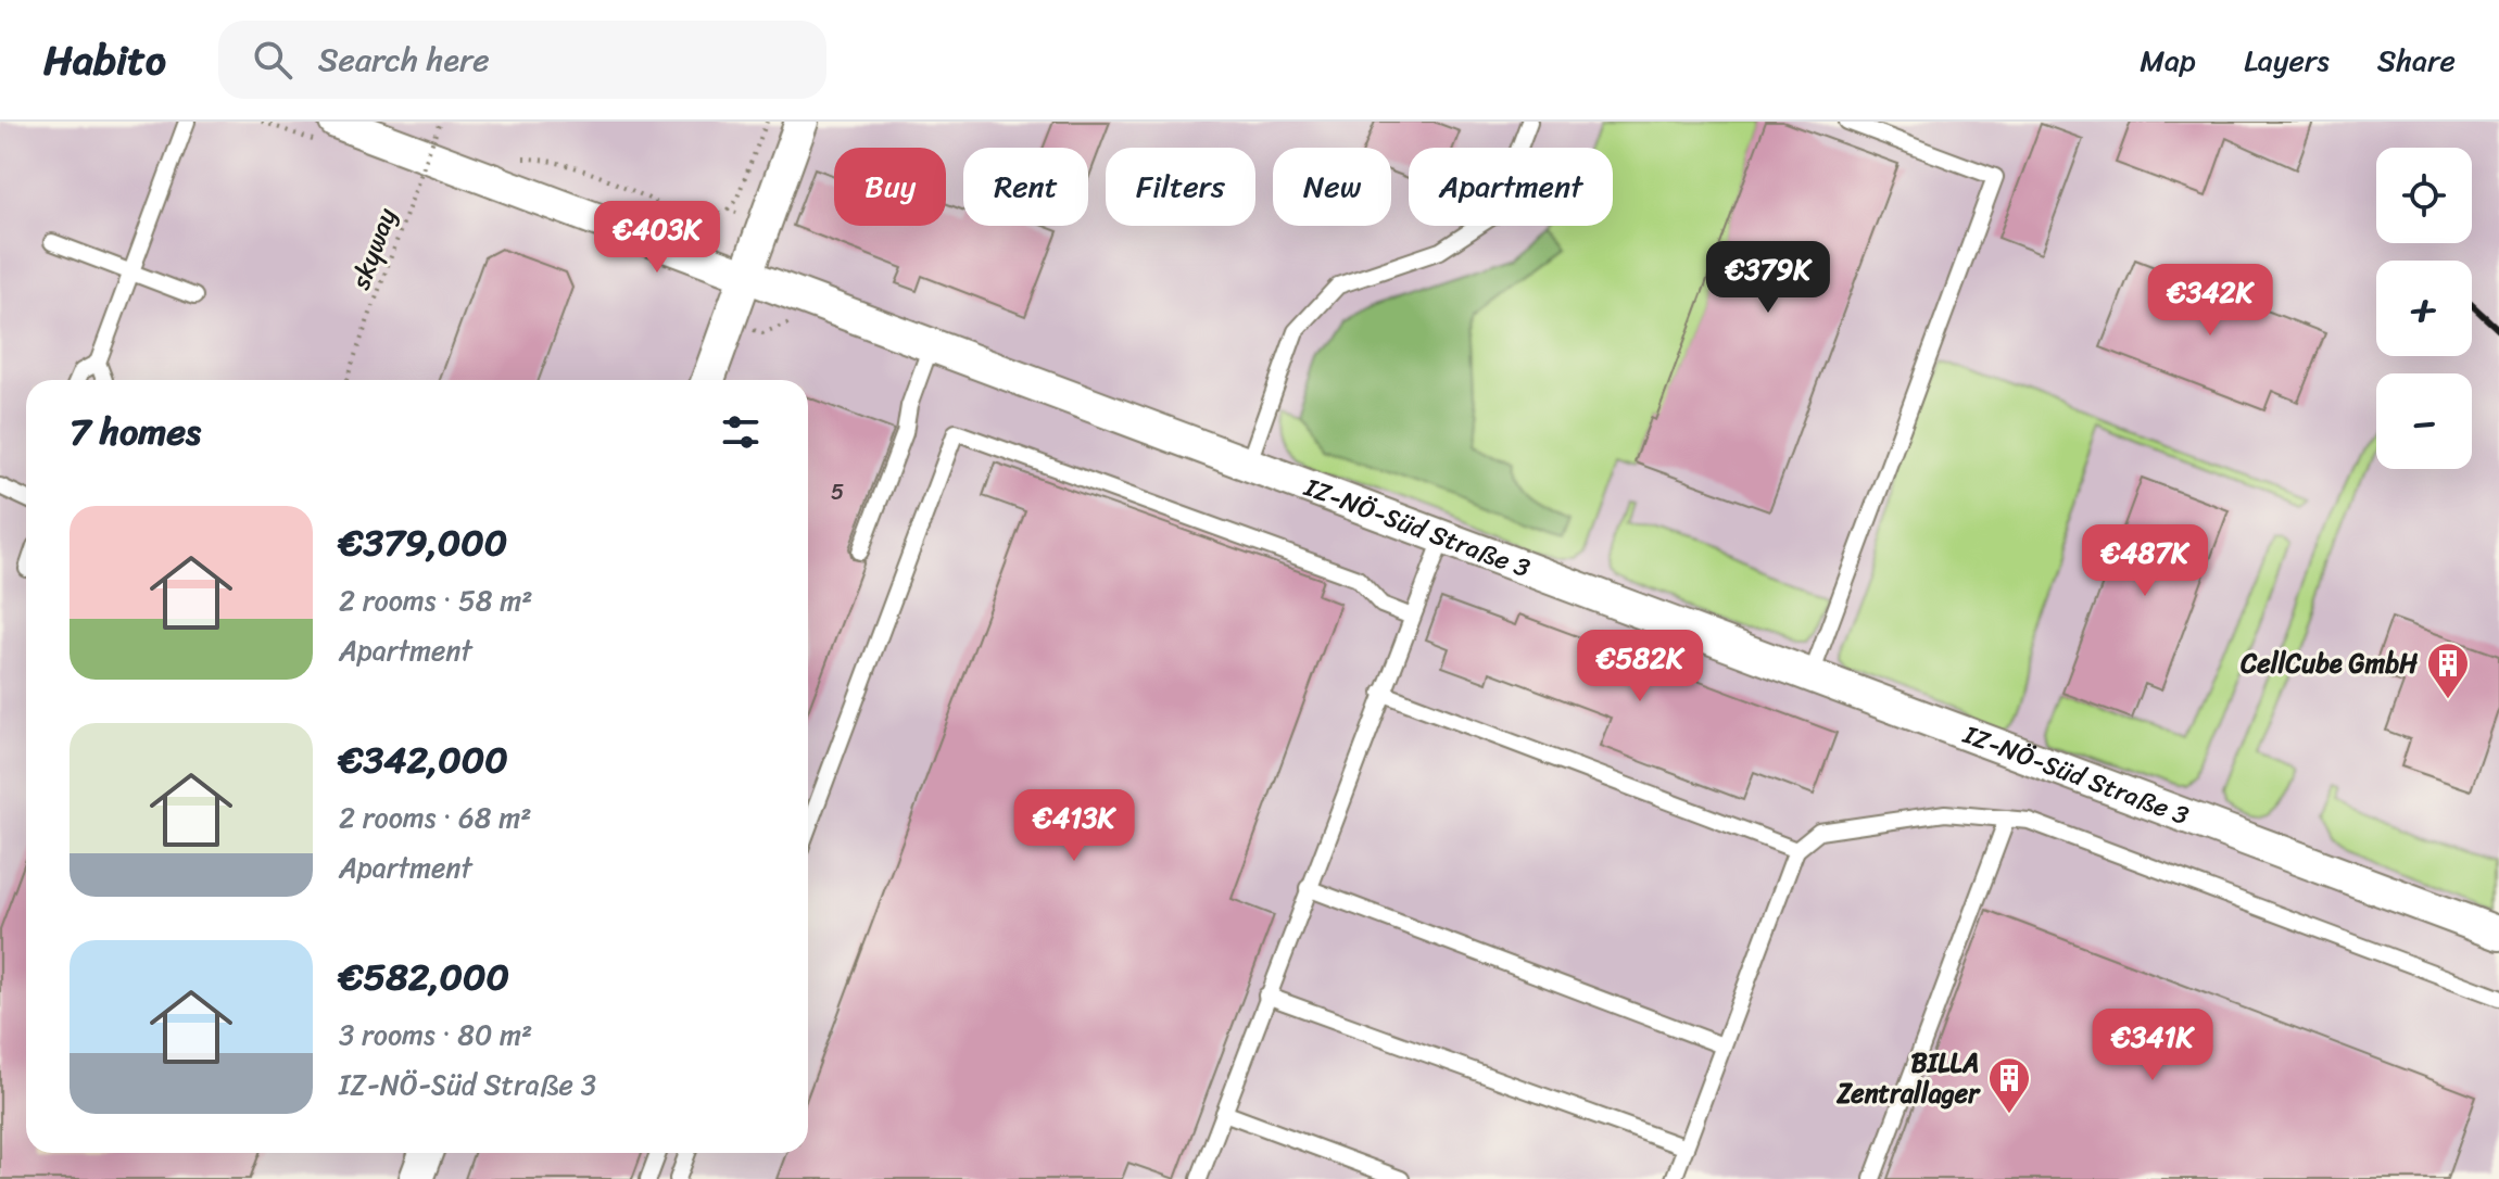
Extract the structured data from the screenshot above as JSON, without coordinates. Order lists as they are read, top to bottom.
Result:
{
  "streets": {
    "street": ["IZ-NÖ-Süd Straße 3"],
    "path": ["skyway"]
  },
  "places": {
    "building": ["CellCube GmbH", "BILLA Zentrallager"]
  },
  "house_numbers": ["5"],
  "page": {
    "header": "Habito",
    "search": "Search here",
    "nav": ["Map", "Layers", "Share"],
    "map_buttons": ["+", "−"],
    "chip": [
      "Buy",
      "Rent",
      "Filters",
      "New",
      "Apartment"
    ],
    "price": [
      "€403K",
      "€379K",
      "€342K",
      "€487K",
      "€582K",
      "€413K",
      "€341K"
    ],
    "heading": "7 homes",
    "list": [
      {
        "name": "€379,000",
        "note": "2 rooms · 58 m² · Apartment"
      },
      {
        "name": "€342,000",
        "note": "2 rooms · 68 m² · Apartment"
      },
      {
        "name": "€582,000",
        "note": "3 rooms · 80 m² · IZ-NÖ-Süd Straße 3"
      }
    ]
  }
}
